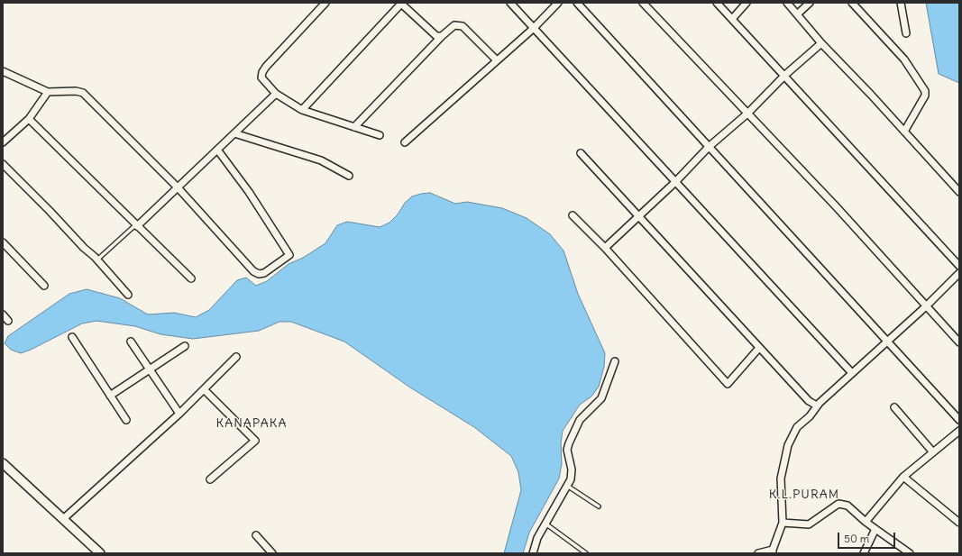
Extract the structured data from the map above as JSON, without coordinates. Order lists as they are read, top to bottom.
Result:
{
  "districts": ["KANAPAKA", "K.L.PURAM"],
  "scale_bar": "50 m"
}
